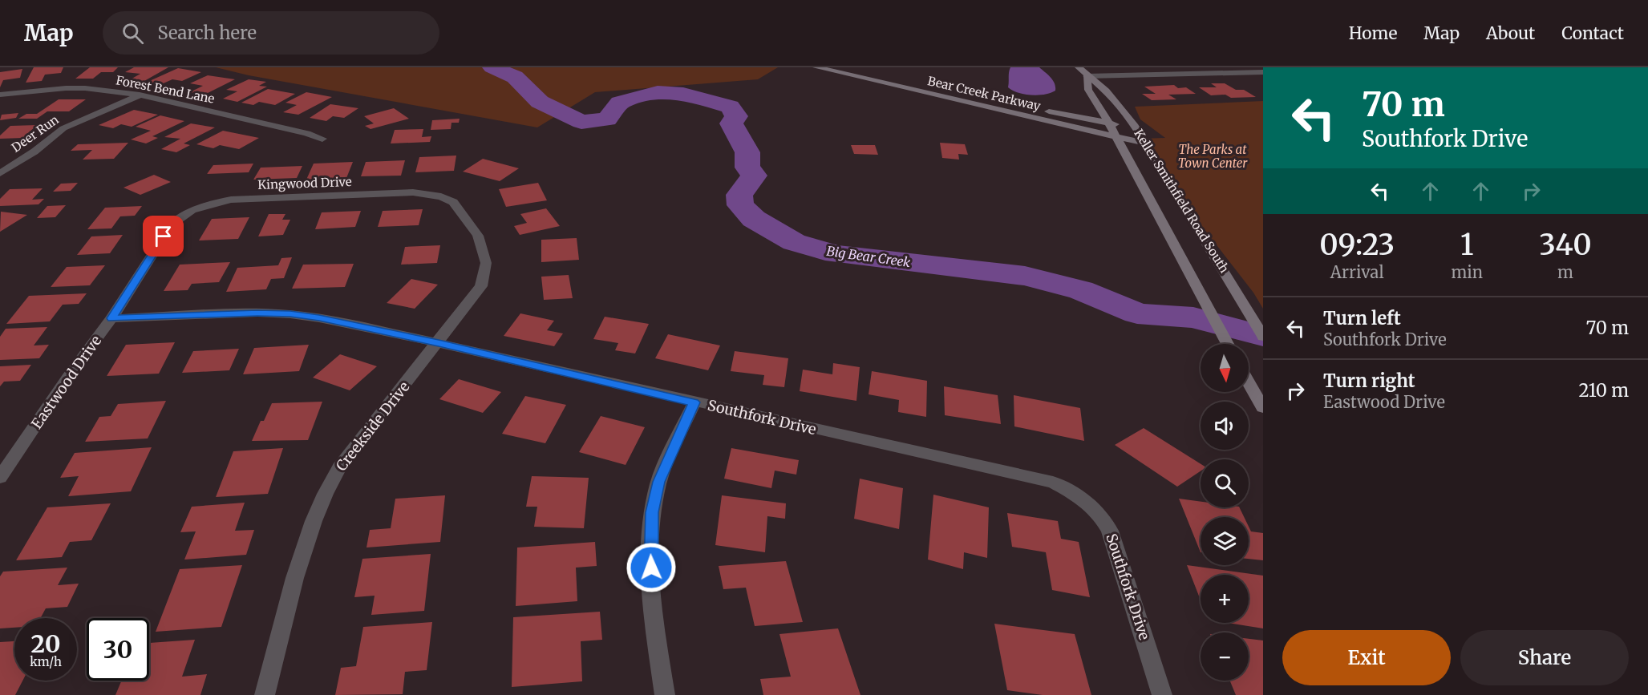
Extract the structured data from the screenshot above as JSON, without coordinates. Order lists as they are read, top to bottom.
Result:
{
  "streets": {
    "main road": ["Bear Creek Parkway", "Keller Smithfield Road South"],
    "street": [
      "Forest Bend Lane",
      "Deer Run",
      "Kingwood Drive",
      "Eastwood Drive",
      "Southfork Drive",
      "Creekside Drive"
    ]
  },
  "crossings": [
    ["Forest Bend Lane", "Deer Run"],
    ["Bear Creek Parkway", "Keller Smithfield Road South"],
    ["Kingwood Drive", "Eastwood Drive"],
    ["Kingwood Drive", "Creekside Drive"],
    ["Eastwood Drive", "Southfork Drive"],
    ["Southfork Drive", "Creekside Drive"]
  ],
  "water": ["Big Bear Creek"],
  "parks": ["The Parks at Town Center"],
  "north": "bottom",
  "page": {
    "header": "Map",
    "search": "Search here",
    "nav": [
      "Home",
      "Map",
      "About",
      "Contact"
    ],
    "turn": ["70 m", "Southfork Drive"],
    "eta": [
      "09:23",
      "Arrival",
      "1",
      "min",
      "340",
      "m"
    ],
    "list": [
      {
        "name": "Turn left",
        "note": "Southfork Drive",
        "value": "70 m"
      },
      {
        "name": "Turn right",
        "note": "Eastwood Drive",
        "value": "210 m"
      }
    ],
    "map_buttons": ["+", "−"],
    "speed": "20 km/h",
    "limit": "30",
    "buttons": ["Exit", "Share"]
  }
}
